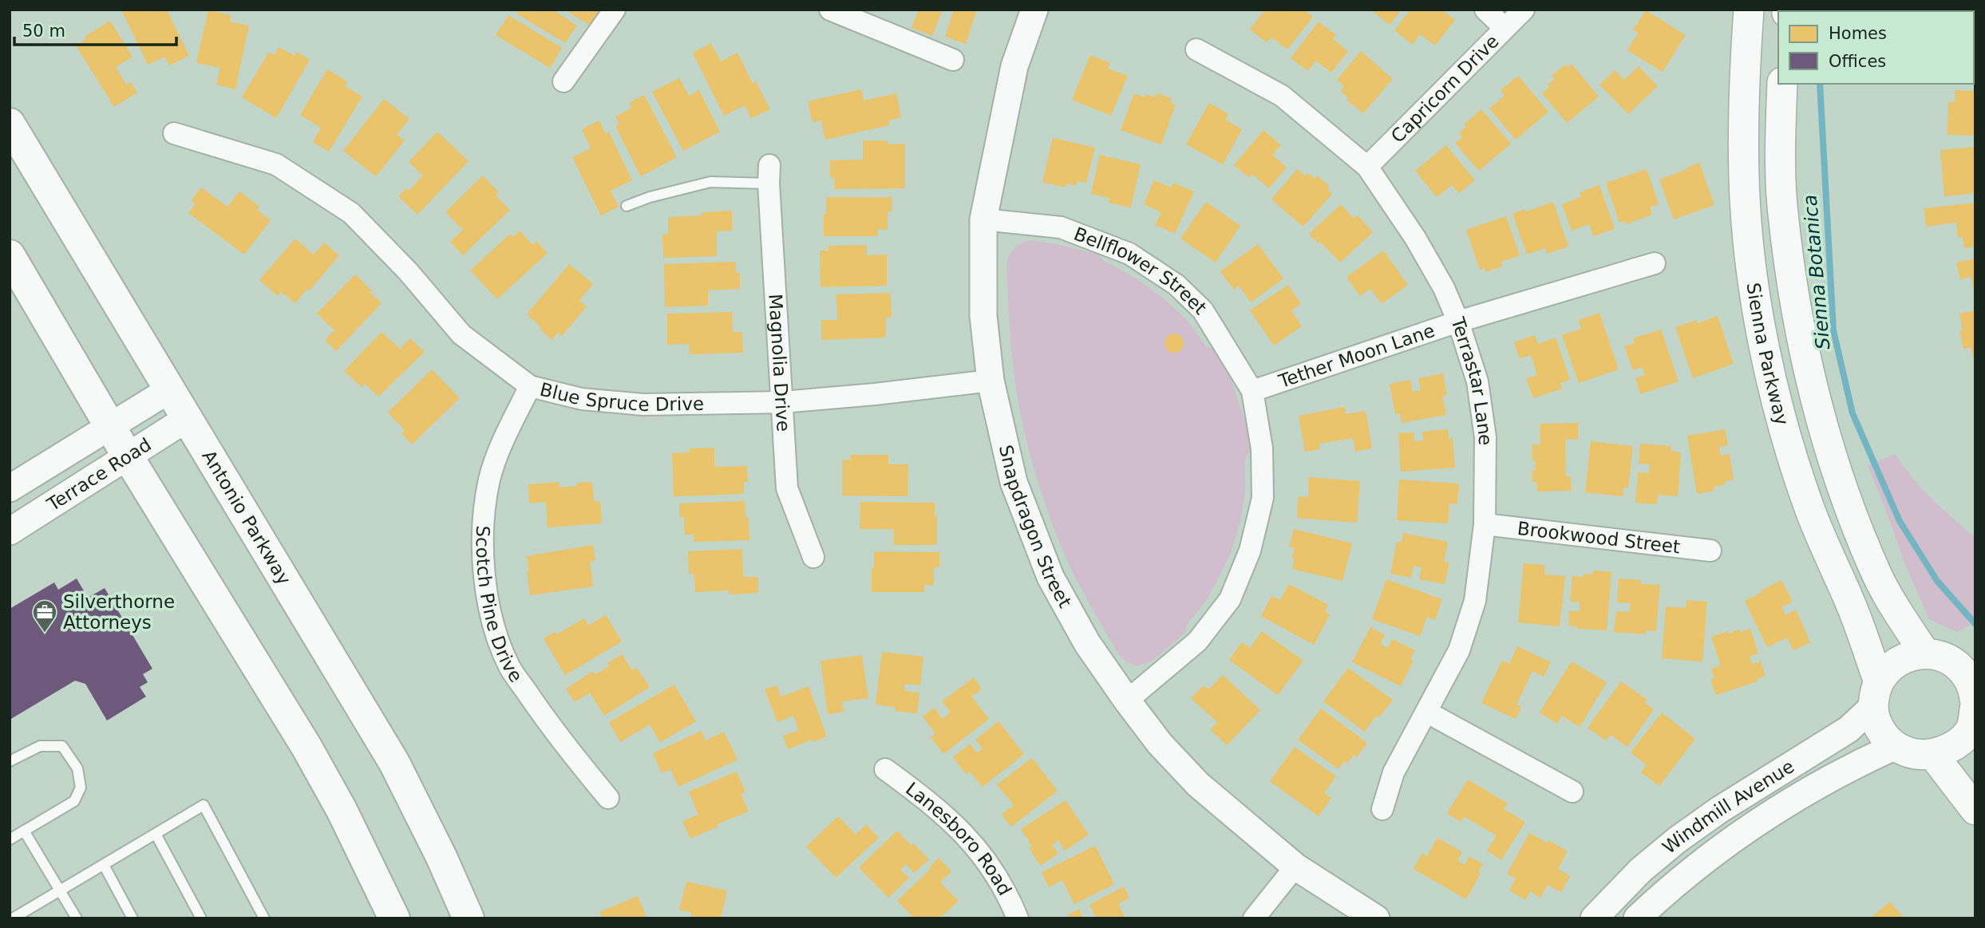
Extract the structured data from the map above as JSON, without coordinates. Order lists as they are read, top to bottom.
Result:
{
  "streets": {
    "main road": ["Sienna Parkway", "Antonio Parkway"],
    "street": [
      "Capricorn Drive",
      "Bellflower Street",
      "Tether Moon Lane",
      "Magnolia Drive",
      "Terrastar Lane",
      "Blue Spruce Drive",
      "Terrace Road",
      "Snapdragon Street",
      "Brookwood Street",
      "Scotch Pine Drive",
      "Windmill Avenue",
      "Lanesboro Road"
    ]
  },
  "crossings": [
    ["Capricorn Drive", "Terrastar Lane"],
    ["Bellflower Street", "Tether Moon Lane"],
    ["Bellflower Street", "Snapdragon Street"],
    ["Sienna Parkway", "Windmill Avenue"],
    ["Tether Moon Lane", "Terrastar Lane"],
    ["Magnolia Drive", "Blue Spruce Drive"],
    ["Terrastar Lane", "Brookwood Street"],
    ["Blue Spruce Drive", "Snapdragon Street"],
    ["Blue Spruce Drive", "Scotch Pine Drive"],
    ["Terrace Road", "Antonio Parkway"]
  ],
  "water": ["Sienna Botanica"],
  "places": {
    "office": ["Silverthorne Attorneys"]
  },
  "legend": ["Homes", "Offices"],
  "scale_bar": "50 m"
}
